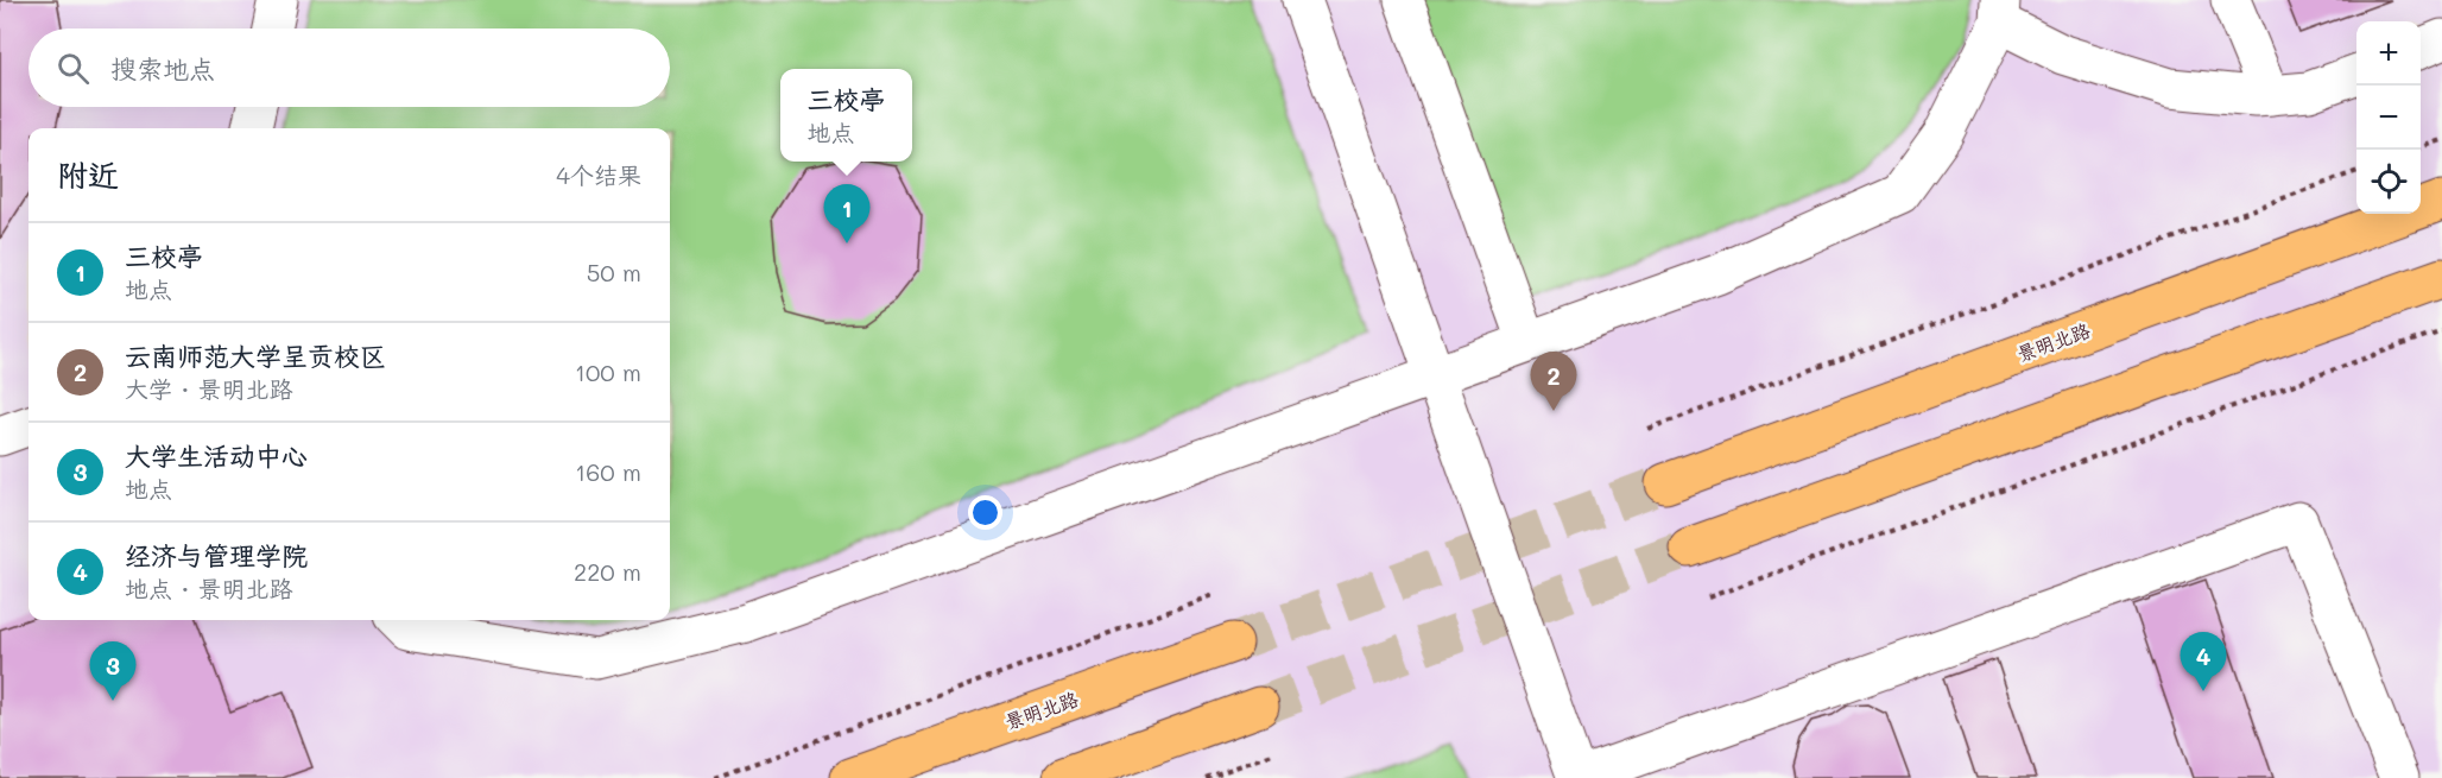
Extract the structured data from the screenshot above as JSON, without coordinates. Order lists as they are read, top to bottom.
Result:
{
  "streets": {
    "main road": ["景明北路"]
  },
  "page": {
    "map_buttons": ["+", "−"],
    "search": "搜索地点",
    "popup": ["三校亭", "地点"],
    "heading": ["附近", "4个结果"],
    "pins": [
      "1",
      "2",
      "4",
      "3"
    ],
    "list": [
      {
        "mark": "1",
        "name": "三校亭",
        "note": "地点",
        "value": "50 m"
      },
      {
        "mark": "2",
        "name": "云南师范大学呈贡校区",
        "note": "大学 · 景明北路",
        "value": "100 m"
      },
      {
        "mark": "3",
        "name": "大学生活动中心",
        "note": "地点",
        "value": "160 m"
      },
      {
        "mark": "4",
        "name": "经济与管理学院",
        "note": "地点 · 景明北路",
        "value": "220 m"
      }
    ]
  }
}
